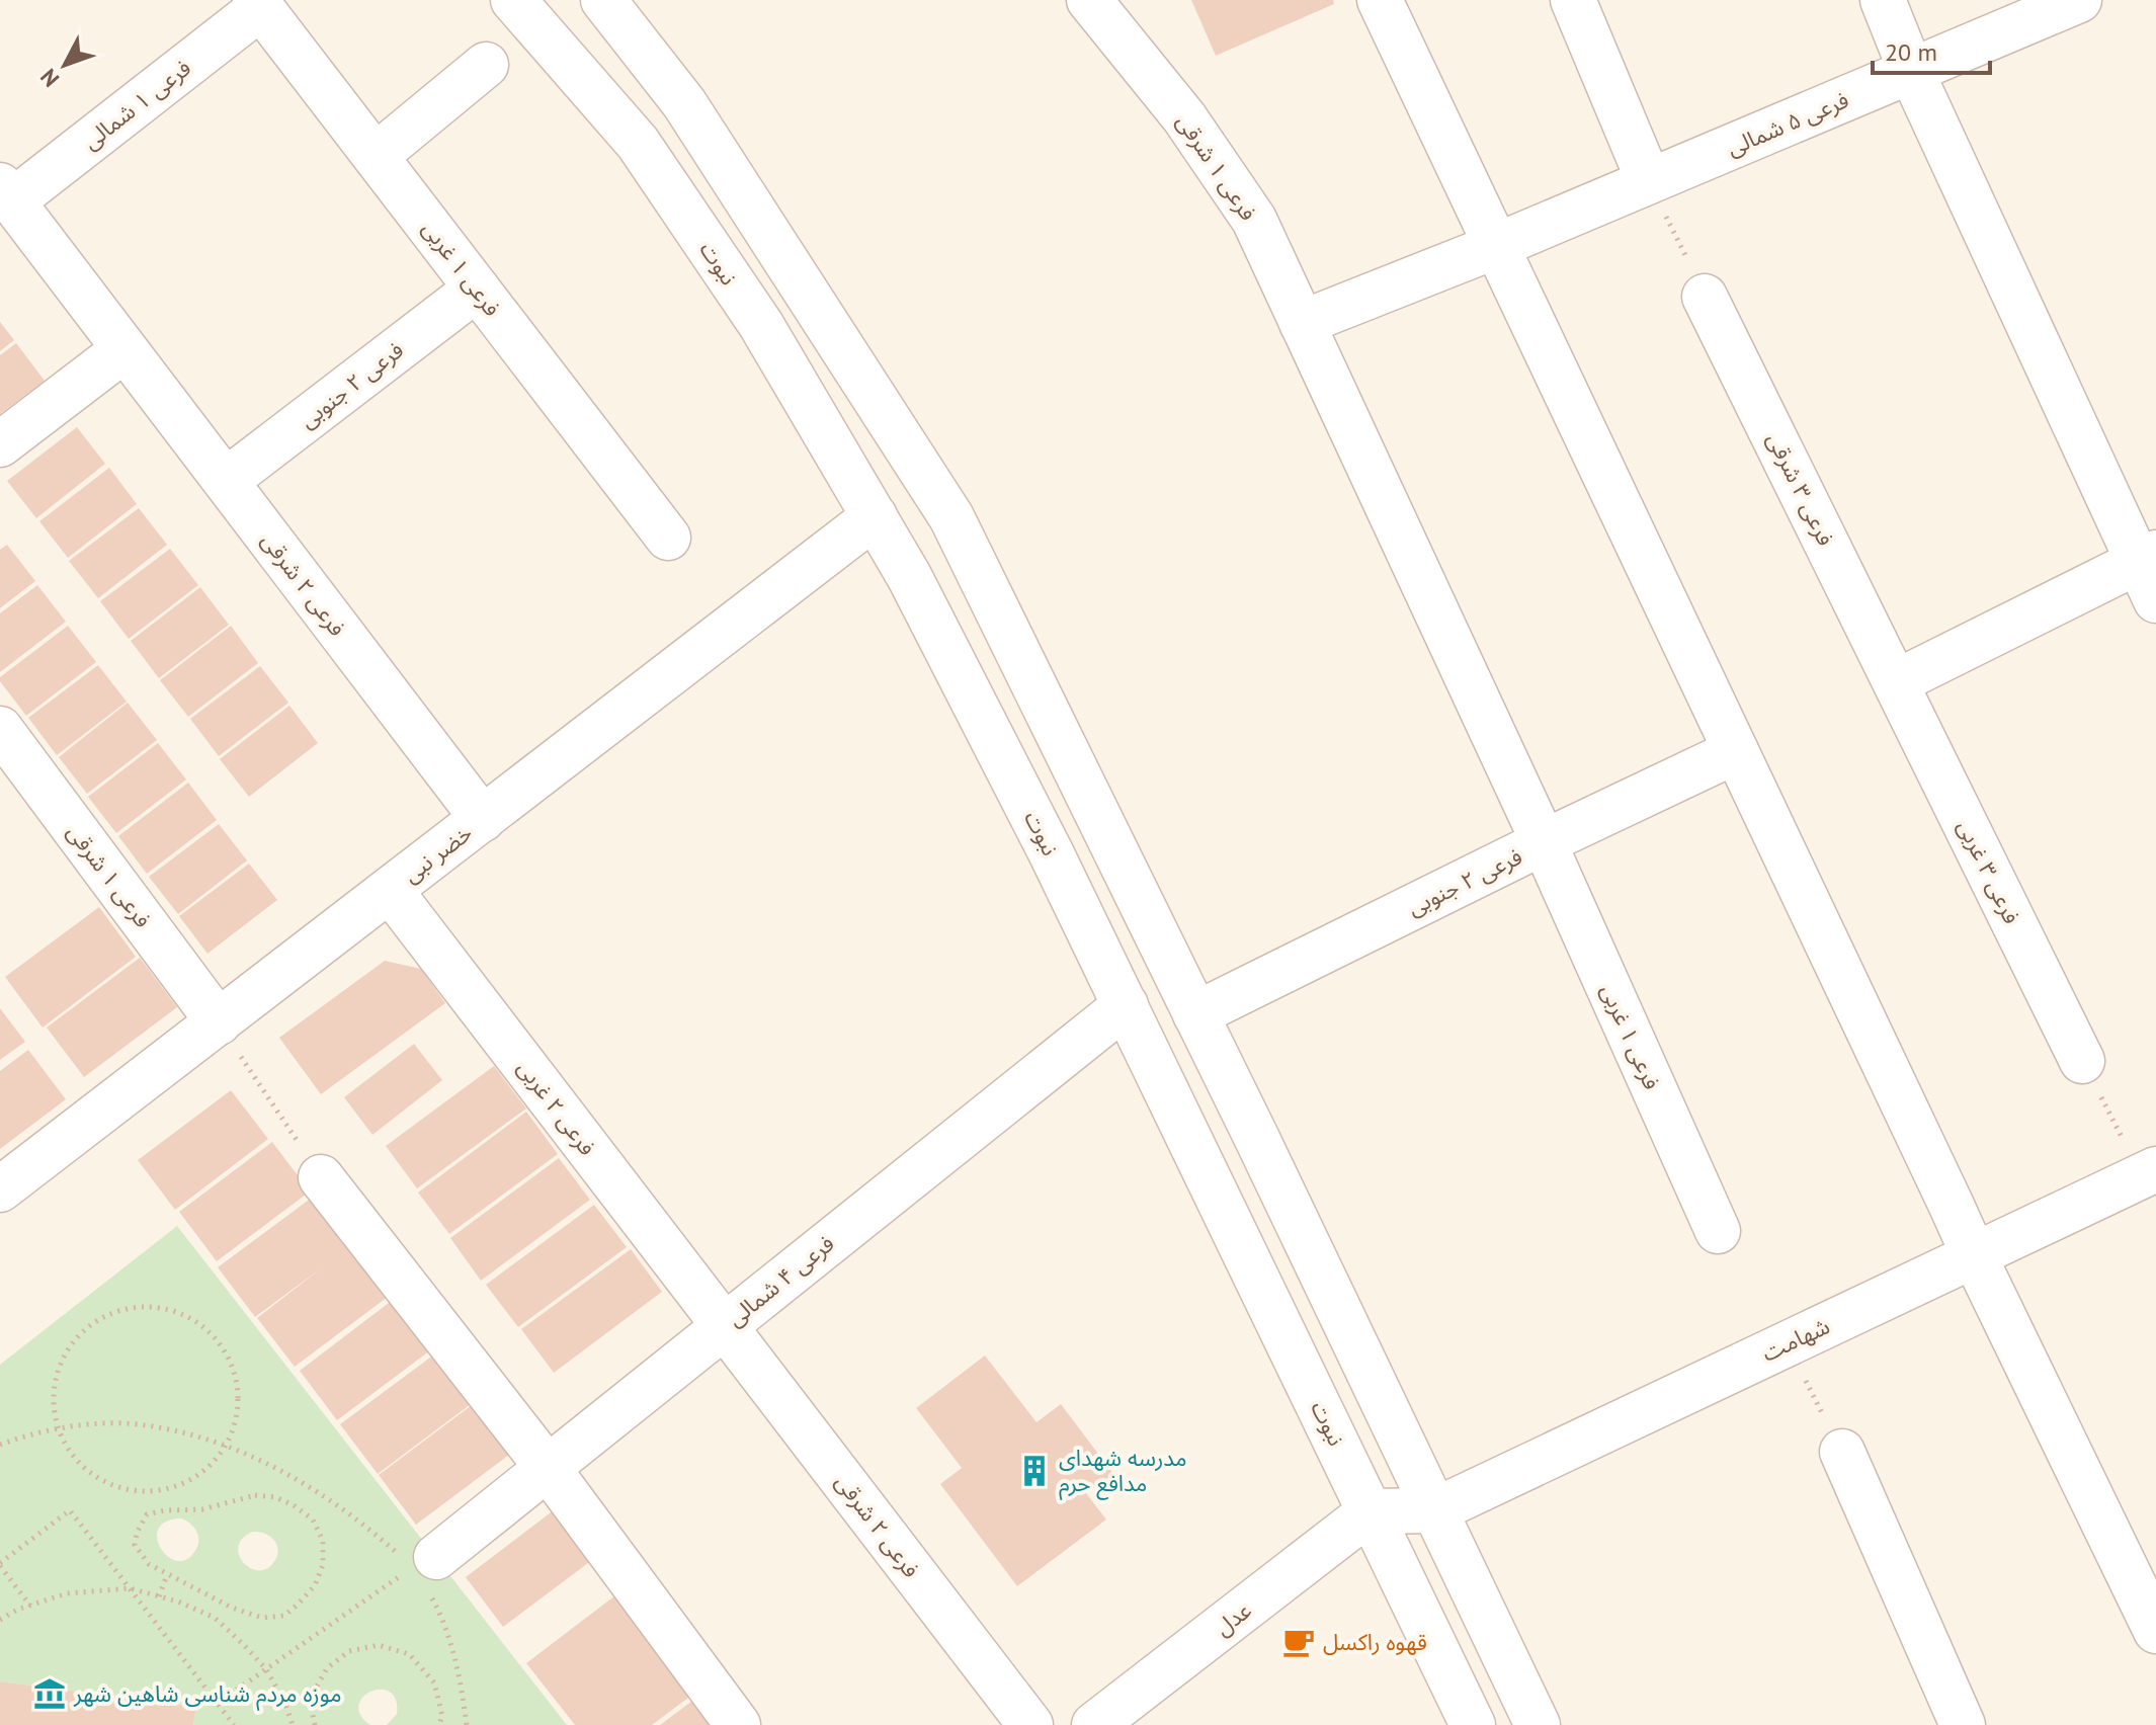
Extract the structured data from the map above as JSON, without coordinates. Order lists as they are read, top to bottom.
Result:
{
  "streets": {
    "street": [
      "فرعی ۱‍ شمالی",
      "فرعی ۵ شمالی",
      "فرعی ۱ شرقی",
      "نبوت",
      "فرعی ۱ غربی",
      "فرعی ۲ جنوبی",
      "فرعی ۳ شرقی",
      "فرعی ۲ شرقی",
      "خضر نبی",
      "فرعی ۳ غربی",
      "فرعی ۲ غربی",
      "فرعی ۴ شمالی",
      "شهامت",
      "عدل"
    ]
  },
  "crossings": [
    ["فرعی ۱‍ شمالی", "فرعی ۱ غربی"],
    ["فرعی ۵ شمالی", "فرعی ۱ شرقی"],
    ["فرعی ۱ شرقی", "خضر نبی"],
    ["نبوت", "خضر نبی"],
    ["نبوت", "فرعی ۴ شمالی"],
    ["نبوت", "عدل"],
    ["فرعی ۱ غربی", "فرعی ۲ جنوبی"],
    ["فرعی ۲ جنوبی", "فرعی ۲ شرقی"],
    ["فرعی ۳ شرقی", "فرعی ۳ غربی"],
    ["فرعی ۲ شرقی", "خضر نبی"],
    ["فرعی ۲ شرقی", "فرعی ۲ غربی"],
    ["فرعی ۲ شرقی", "فرعی ۴ شمالی"],
    ["خضر نبی", "فرعی ۲ غربی"],
    ["فرعی ۲ غربی", "فرعی ۴ شمالی"]
  ],
  "places": {
    "building": ["مدرسه شهدای مدافع حرم"],
    "cafe": ["قهوه راکسل"],
    "museum": ["موزه مردم شناسی شاهین شهر"]
  },
  "scale_bar": "20 m",
  "north": "bottom left"
}
